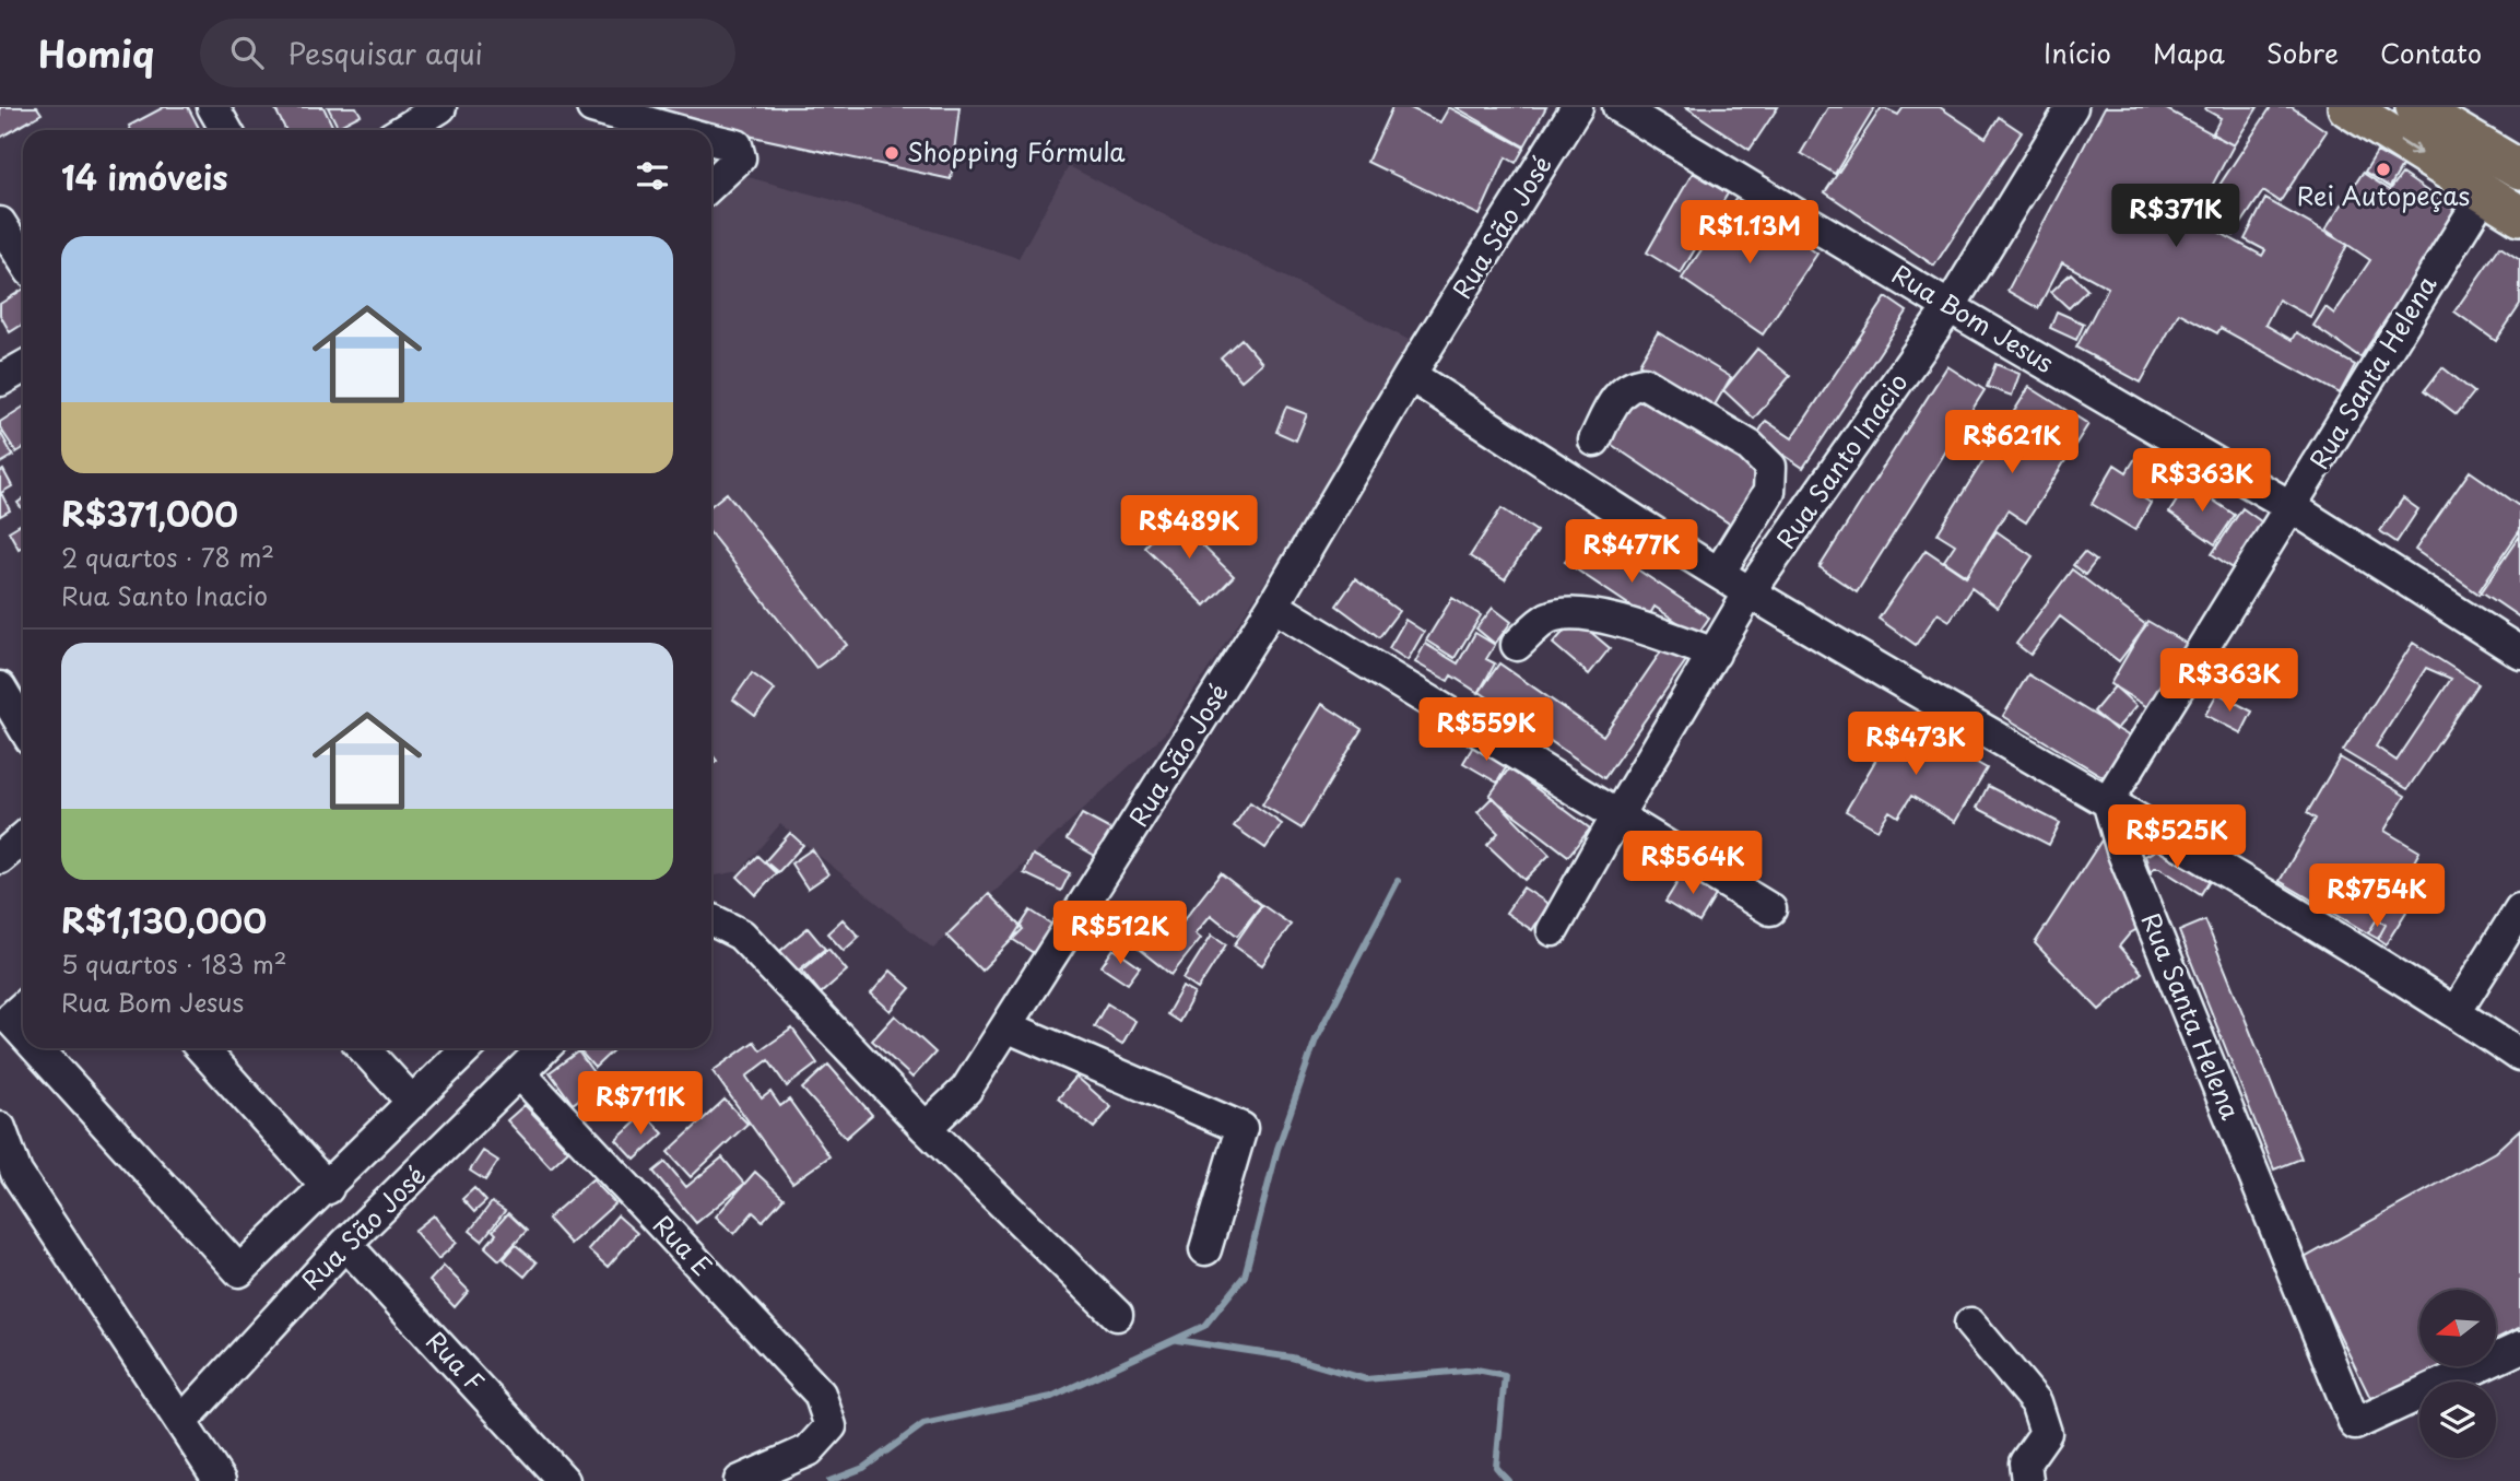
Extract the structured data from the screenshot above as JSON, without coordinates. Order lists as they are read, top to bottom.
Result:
{
  "streets": {
    "street": [
      "Rua São José",
      "Rua Bom Jesus",
      "Rua Santa Helena",
      "Rua Santo Inacio",
      "Rua E",
      "Rua F"
    ]
  },
  "crossings": [
    ["Rua São José", "Rua E"],
    ["Rua São José", "Rua F"],
    ["Rua Bom Jesus", "Rua Santa Helena"],
    ["Rua Bom Jesus", "Rua Santo Inacio"]
  ],
  "places": ["Shopping Fórmula", "Rei Autopeças"],
  "north": "left",
  "page": {
    "header": "Homiq",
    "search": "Pesquisar aqui",
    "nav": [
      "Início",
      "Mapa",
      "Sobre",
      "Contato"
    ],
    "heading": "14 imóveis",
    "price": [
      "R$371K",
      "R$1.13M",
      "R$621K",
      "R$363K",
      "R$489K",
      "R$477K",
      "R$363K",
      "R$559K",
      "R$473K",
      "R$525K",
      "R$564K",
      "R$754K",
      "R$512K",
      "R$711K"
    ],
    "list": [
      {
        "name": "R$371,000",
        "note": "2 quartos · 78 m² · Rua Santo Inacio"
      },
      {
        "name": "R$1,130,000",
        "note": "5 quartos · 183 m² · Rua Bom Jesus"
      }
    ]
  }
}
